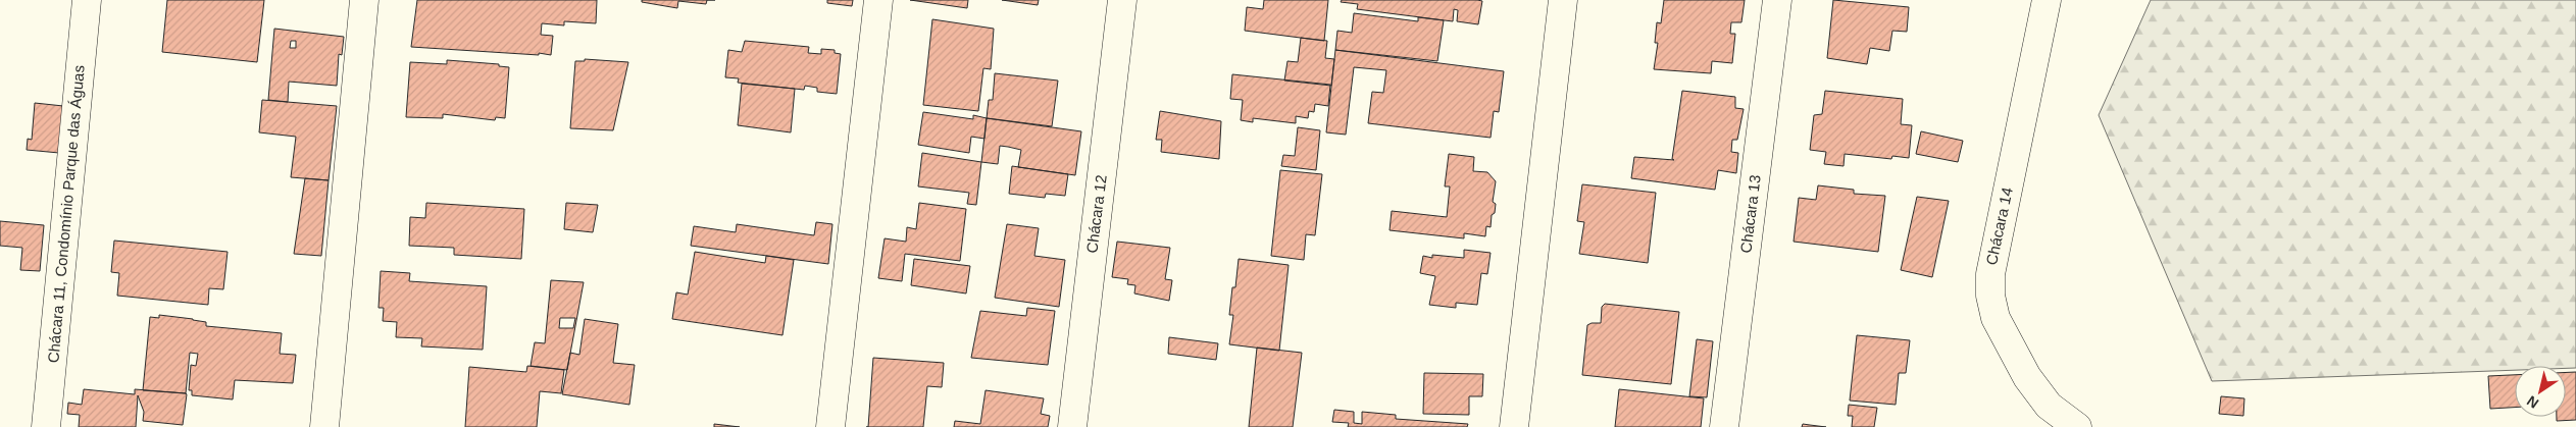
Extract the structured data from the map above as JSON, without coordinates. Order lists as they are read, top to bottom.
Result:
{
  "streets": {
    "street": [
      "Chácara 11, Condomínio Parque das Águas",
      "Chácara 12",
      "Chácara 13",
      "Chácara 14"
    ]
  },
  "north": "bottom left"
}
